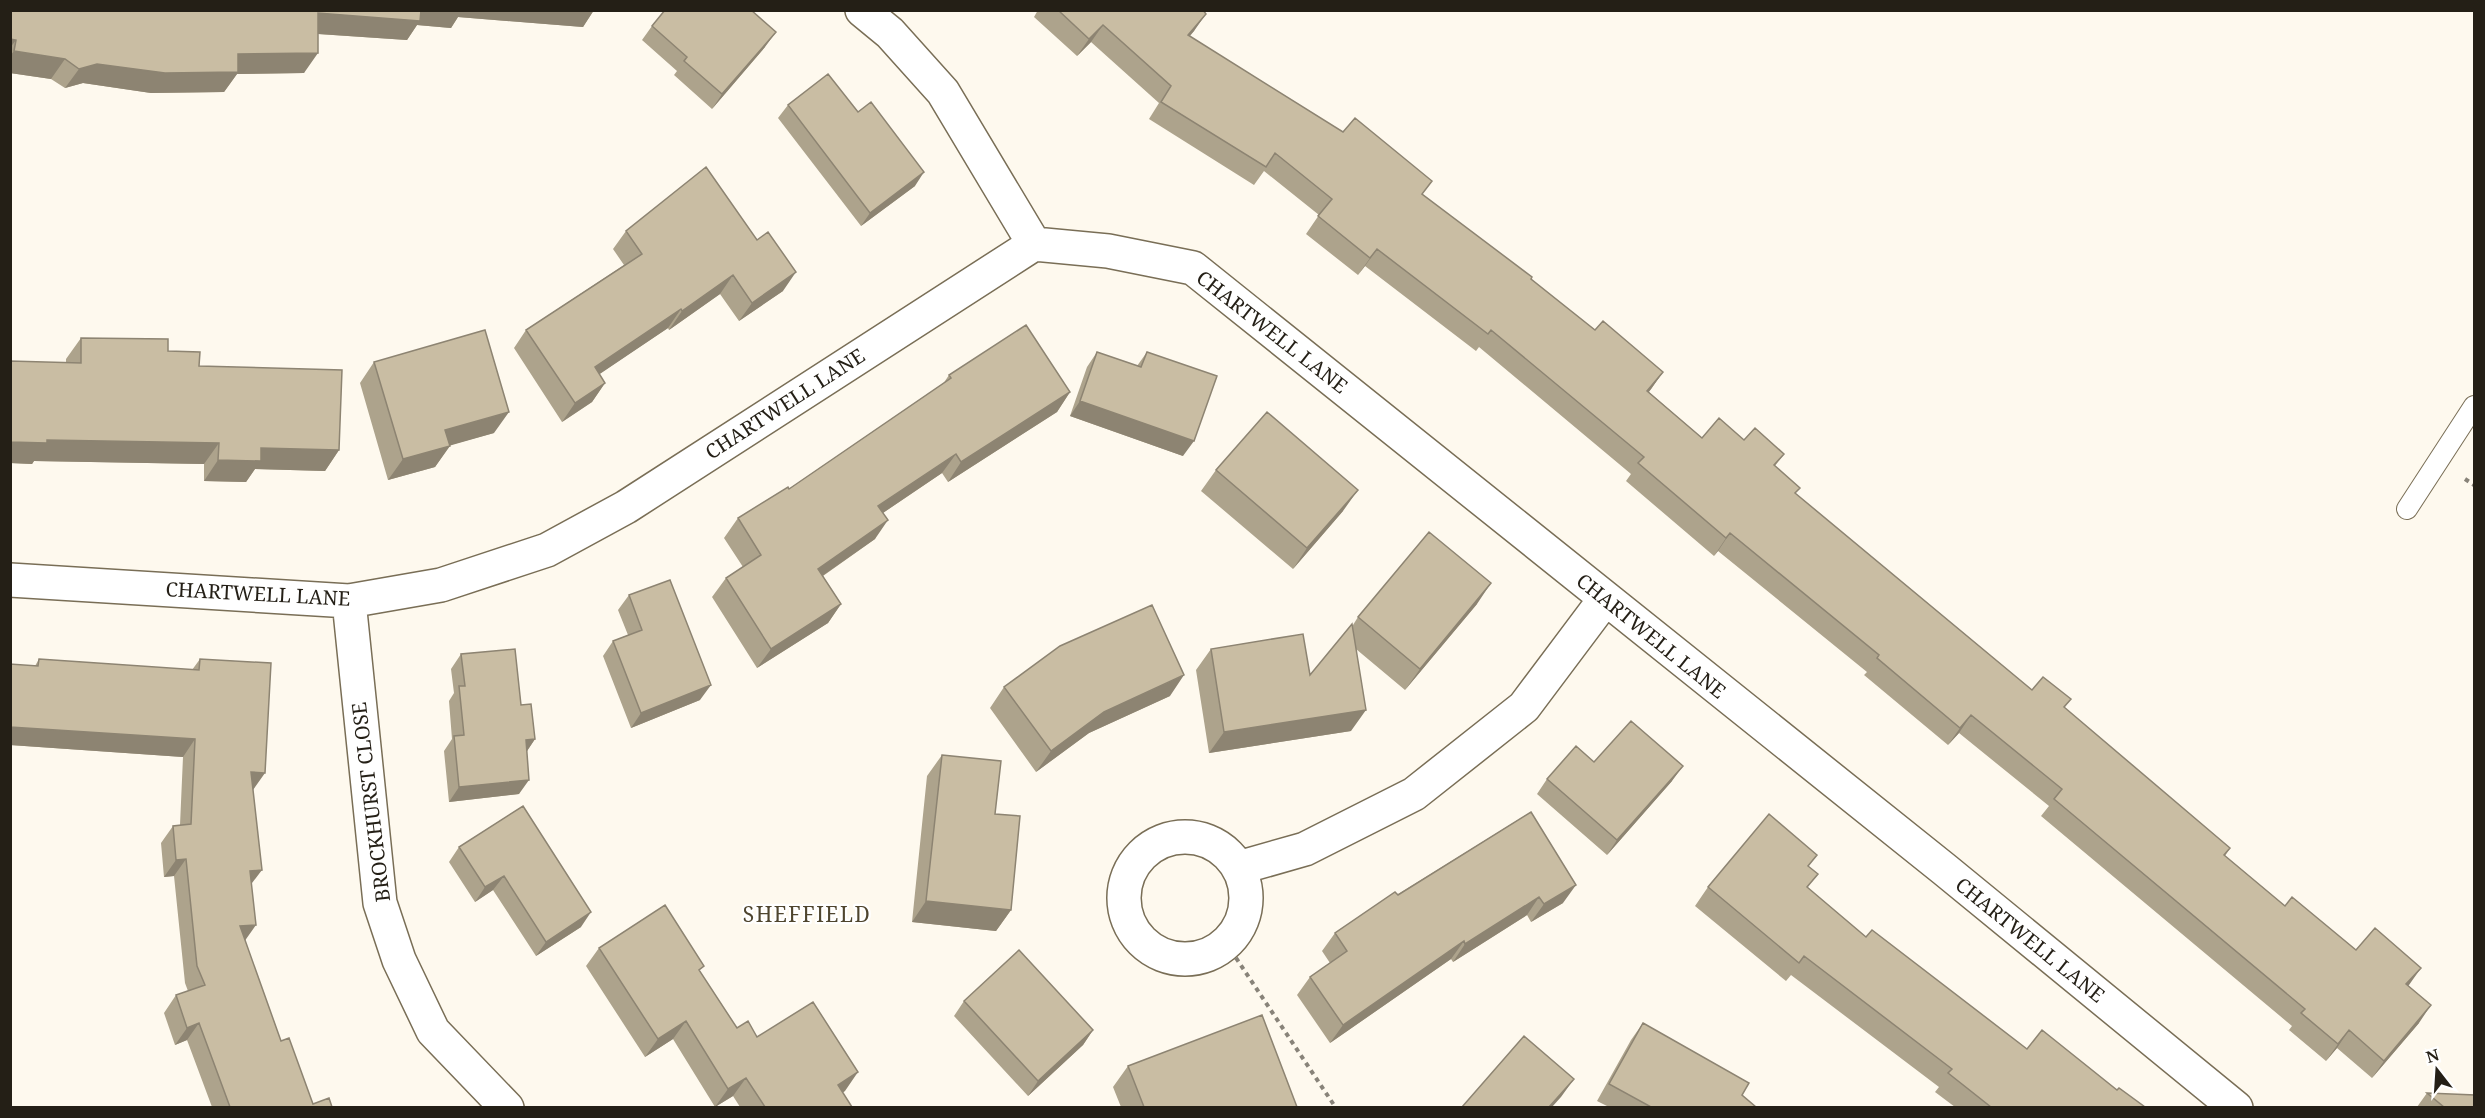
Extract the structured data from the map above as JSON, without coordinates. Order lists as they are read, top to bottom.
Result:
{
  "streets": {
    "street": ["CHARTWELL LANE", "BROCKHURST CLOSE"]
  },
  "crossings": [
    ["CHARTWELL LANE", "BROCKHURST CLOSE"]
  ],
  "districts": ["SHEFFIELD"],
  "north": "top"
}
